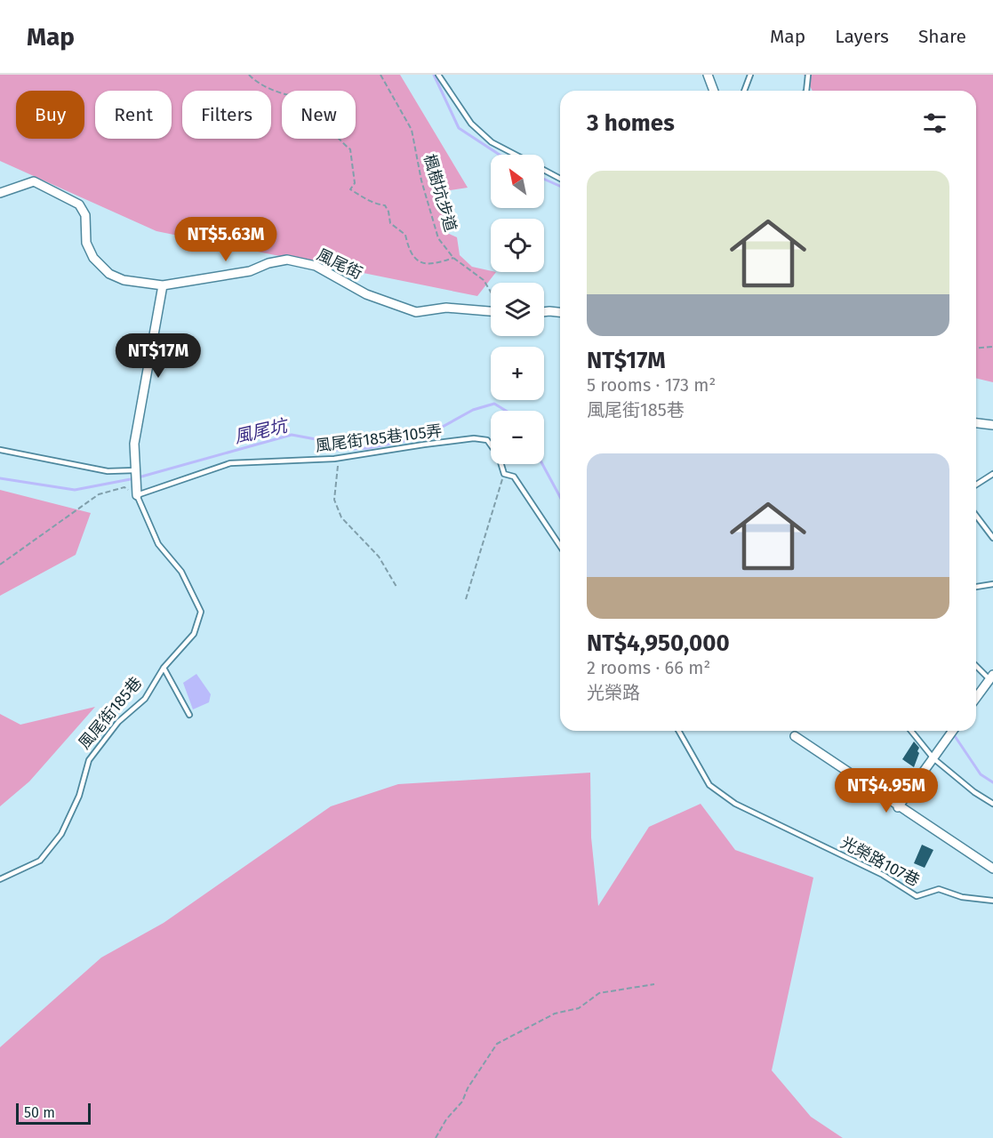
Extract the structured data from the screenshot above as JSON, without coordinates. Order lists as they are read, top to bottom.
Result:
{
  "streets": {
    "street": ["風尾街"],
    "lane": ["風尾街185巷105弄", "風尾街185巷", "光榮路107巷"],
    "path": ["楓樹坑步道"]
  },
  "crossings": [
    ["風尾街185巷105弄", "風尾街185巷"]
  ],
  "water": ["風尾坑"],
  "scale_bar": "50 m",
  "north": "top left",
  "page": {
    "header": "Map",
    "nav": ["Map", "Layers", "Share"],
    "chip": [
      "Buy",
      "Rent",
      "Filters",
      "New"
    ],
    "heading": "3 homes",
    "map_buttons": ["+", "−"],
    "list": [
      {
        "name": "NT$17M",
        "note": "5 rooms · 173 m² · 風尾街185巷"
      },
      {
        "name": "NT$4,950,000",
        "note": "2 rooms · 66 m² · 光榮路"
      }
    ],
    "price": ["NT$5.63M", "NT$17M", "NT$4.95M"],
    "scale": "50 m"
  }
}
